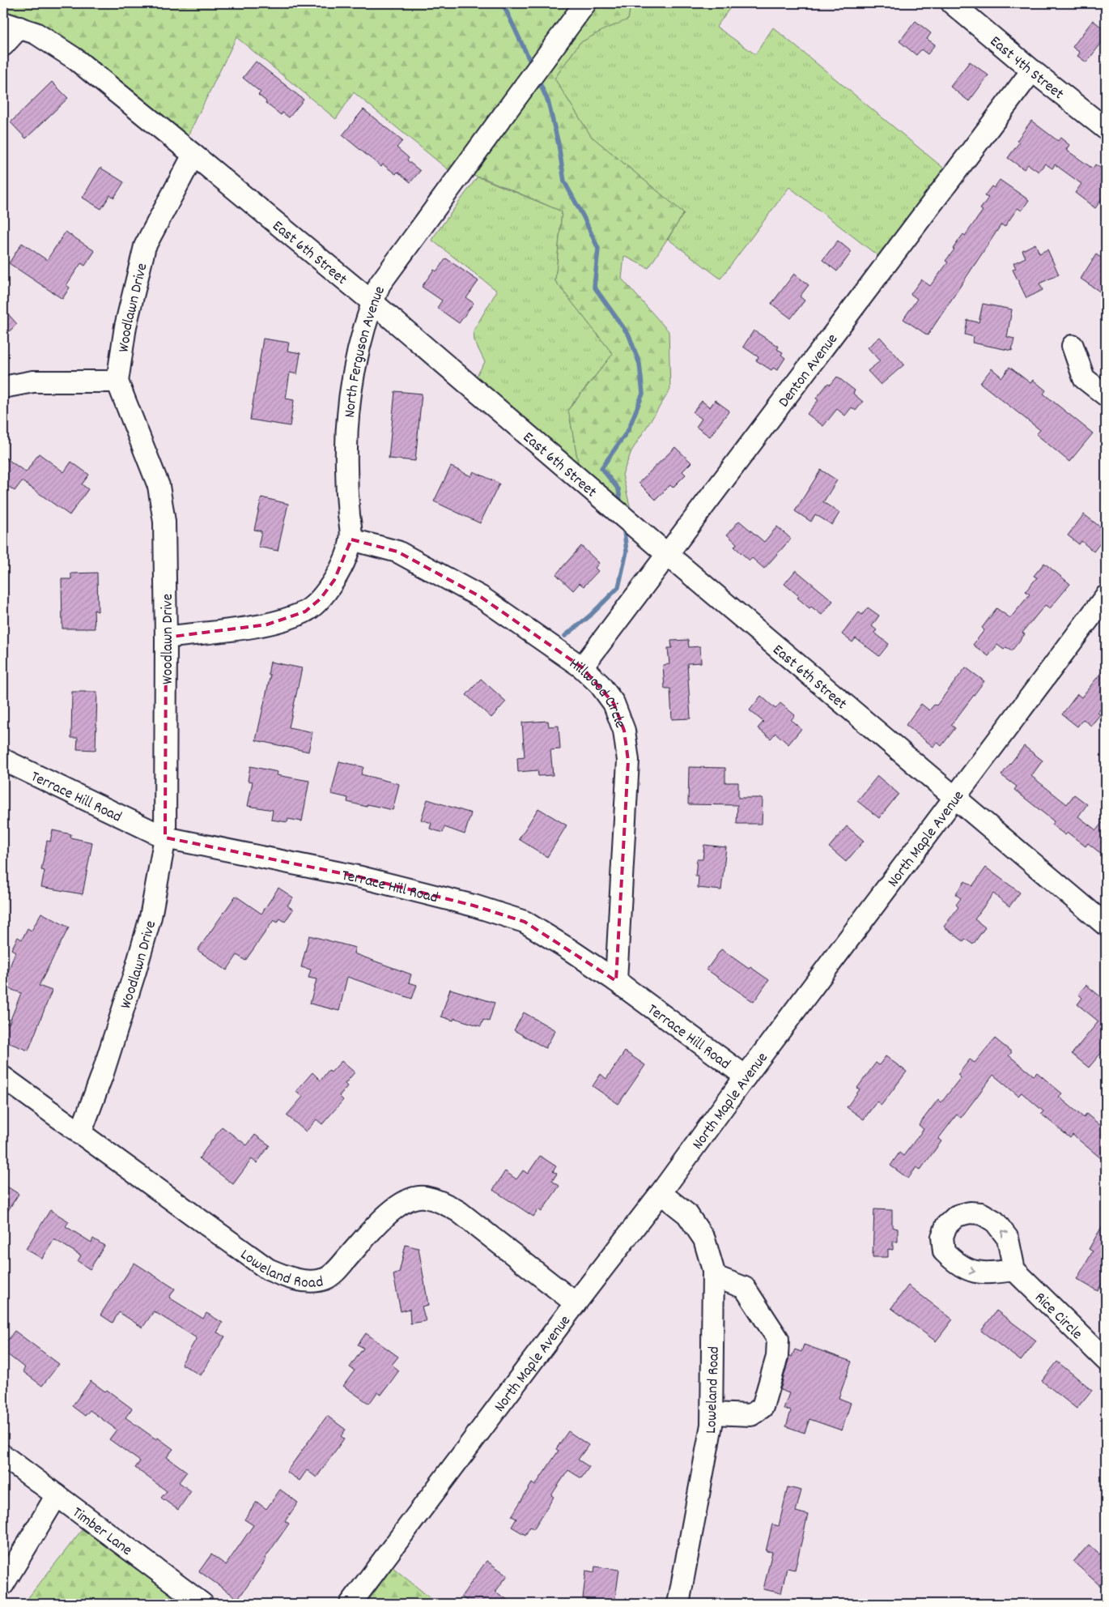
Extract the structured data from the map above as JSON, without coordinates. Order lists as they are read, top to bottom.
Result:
{
  "streets": {
    "street": [
      "East 4th Street",
      "East 6th Street",
      "Woodlawn Drive",
      "North Ferguson Avenue",
      "Denton Avenue",
      "Hillwood Circle",
      "Terrace Hill Road",
      "North Maple Avenue",
      "Loweland Road",
      "Rice Circle",
      "Timber Lane"
    ]
  },
  "crossings": [
    ["East 4th Street", "Denton Avenue"],
    ["East 6th Street", "Woodlawn Drive"],
    ["East 6th Street", "North Ferguson Avenue"],
    ["East 6th Street", "Denton Avenue"],
    ["East 6th Street", "North Maple Avenue"],
    ["Woodlawn Drive", "North Ferguson Avenue"],
    ["Woodlawn Drive", "Terrace Hill Road"],
    ["Woodlawn Drive", "Loweland Road"],
    ["North Ferguson Avenue", "Hillwood Circle"],
    ["Denton Avenue", "Hillwood Circle"],
    ["Hillwood Circle", "Terrace Hill Road"],
    ["Terrace Hill Road", "North Maple Avenue"],
    ["North Maple Avenue", "Loweland Road"]
  ]
}
